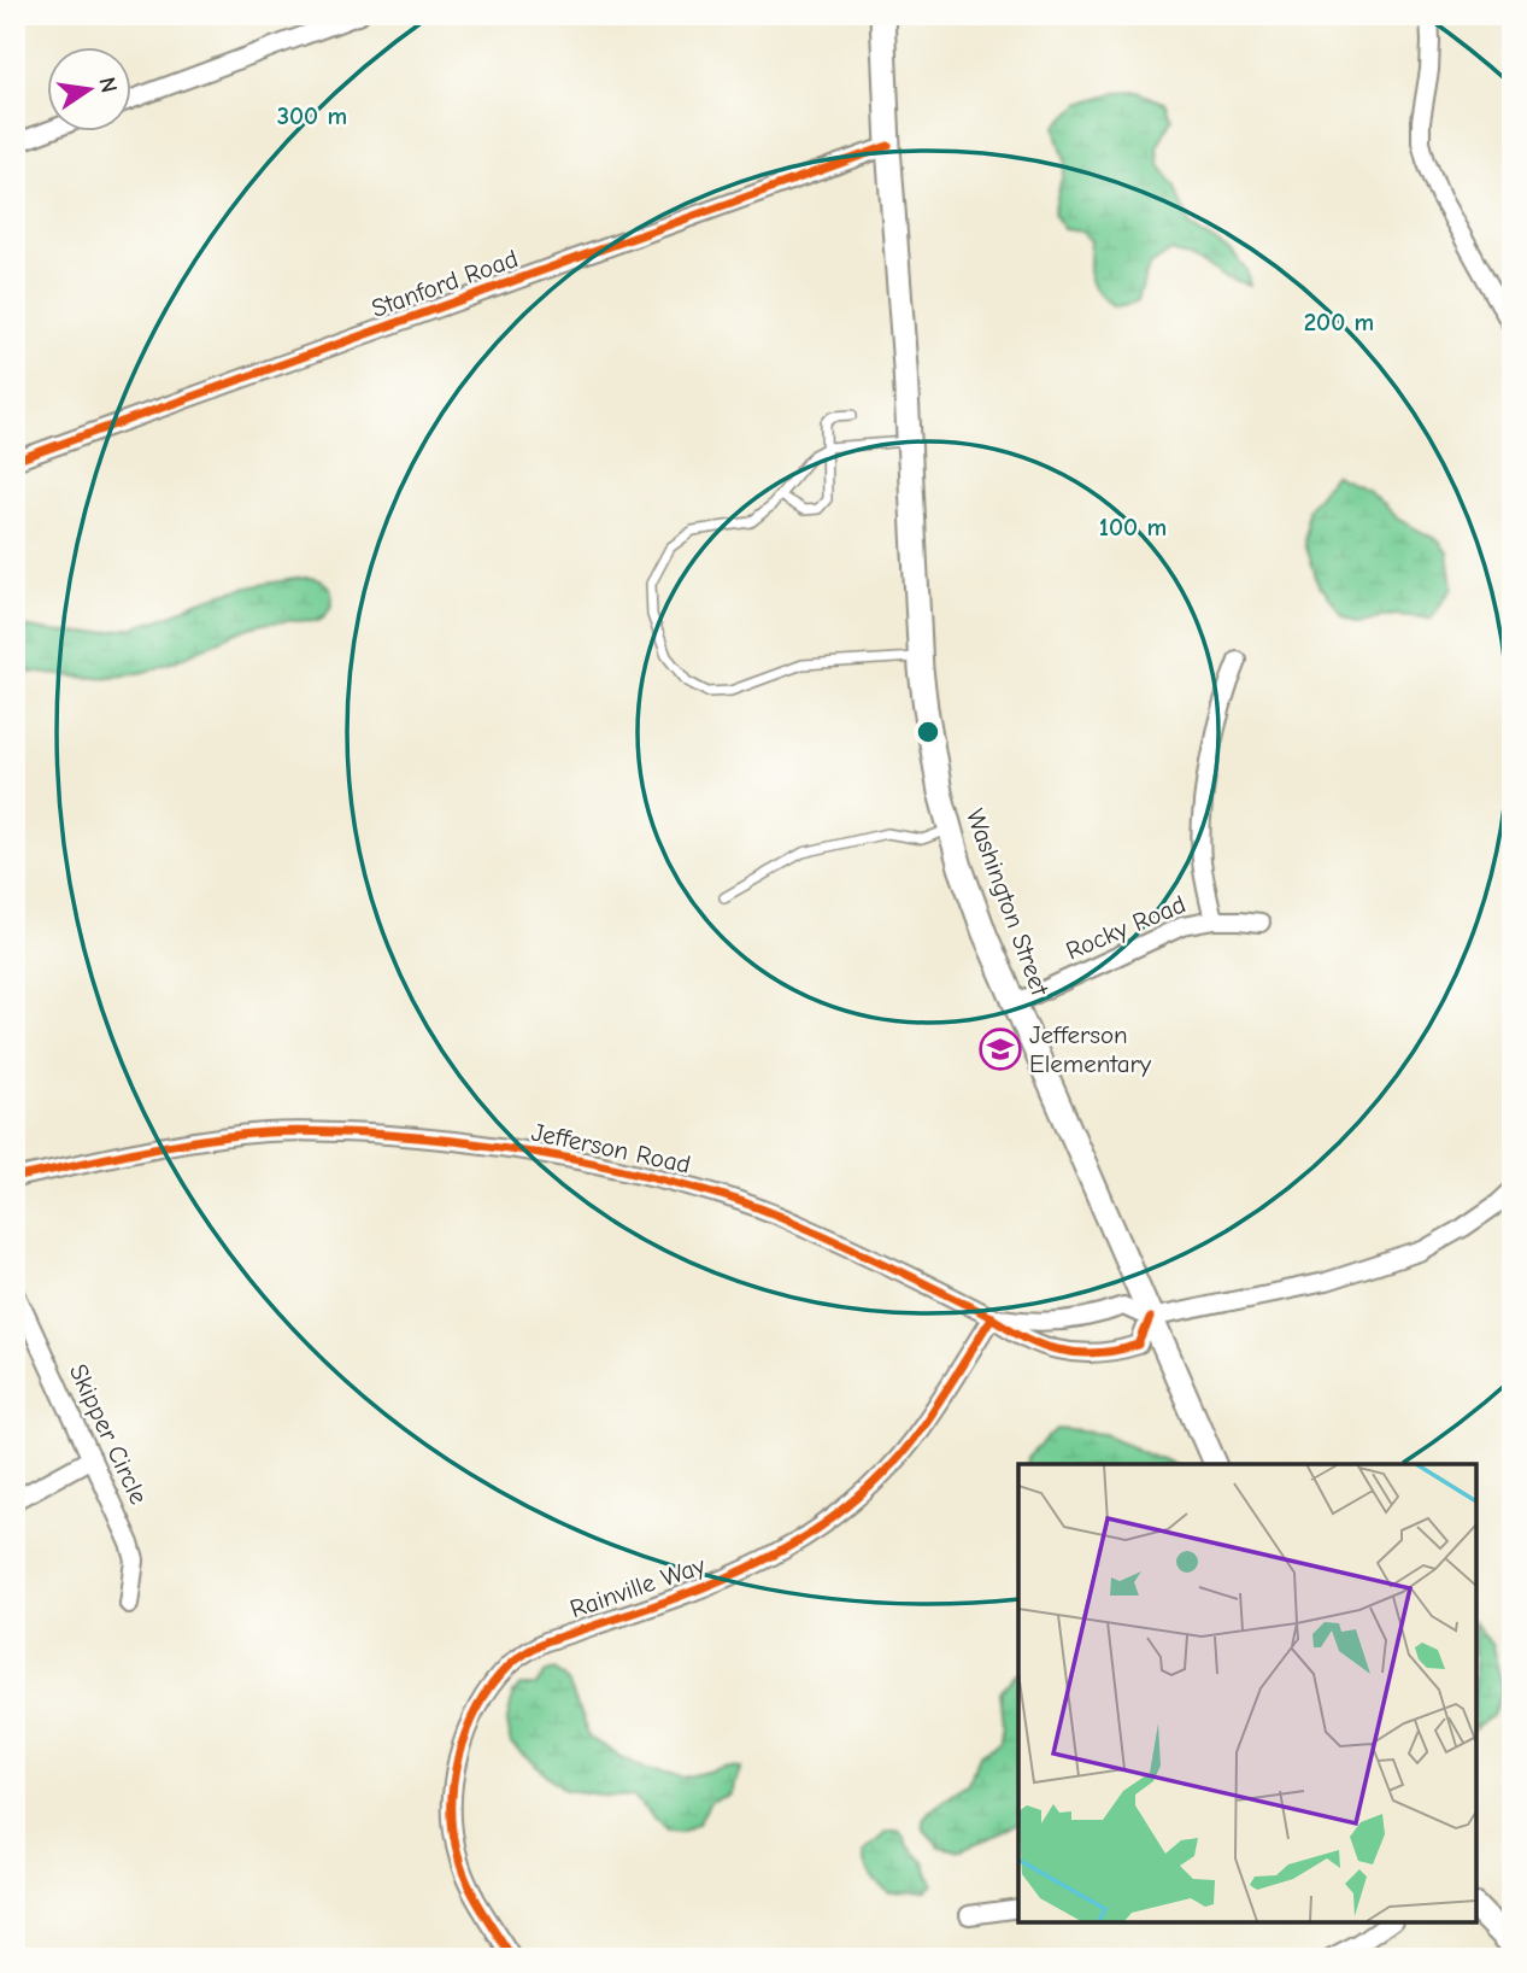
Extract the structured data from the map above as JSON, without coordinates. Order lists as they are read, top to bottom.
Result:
{
  "streets": {
    "main road": ["Washington Street"],
    "street": [
      "Stanford Road",
      "Rocky Road",
      "Jefferson Road",
      "Skipper Circle",
      "Rainville Way"
    ]
  },
  "crossings": [
    ["Stanford Road", "Washington Street"],
    ["Washington Street", "Rocky Road"],
    ["Washington Street", "Jefferson Road"],
    ["Jefferson Road", "Rainville Way"]
  ],
  "places": {
    "school or university": ["Jefferson Elementary"]
  },
  "north": "right",
  "rings": ["300 m", "200 m", "100 m"]
}
